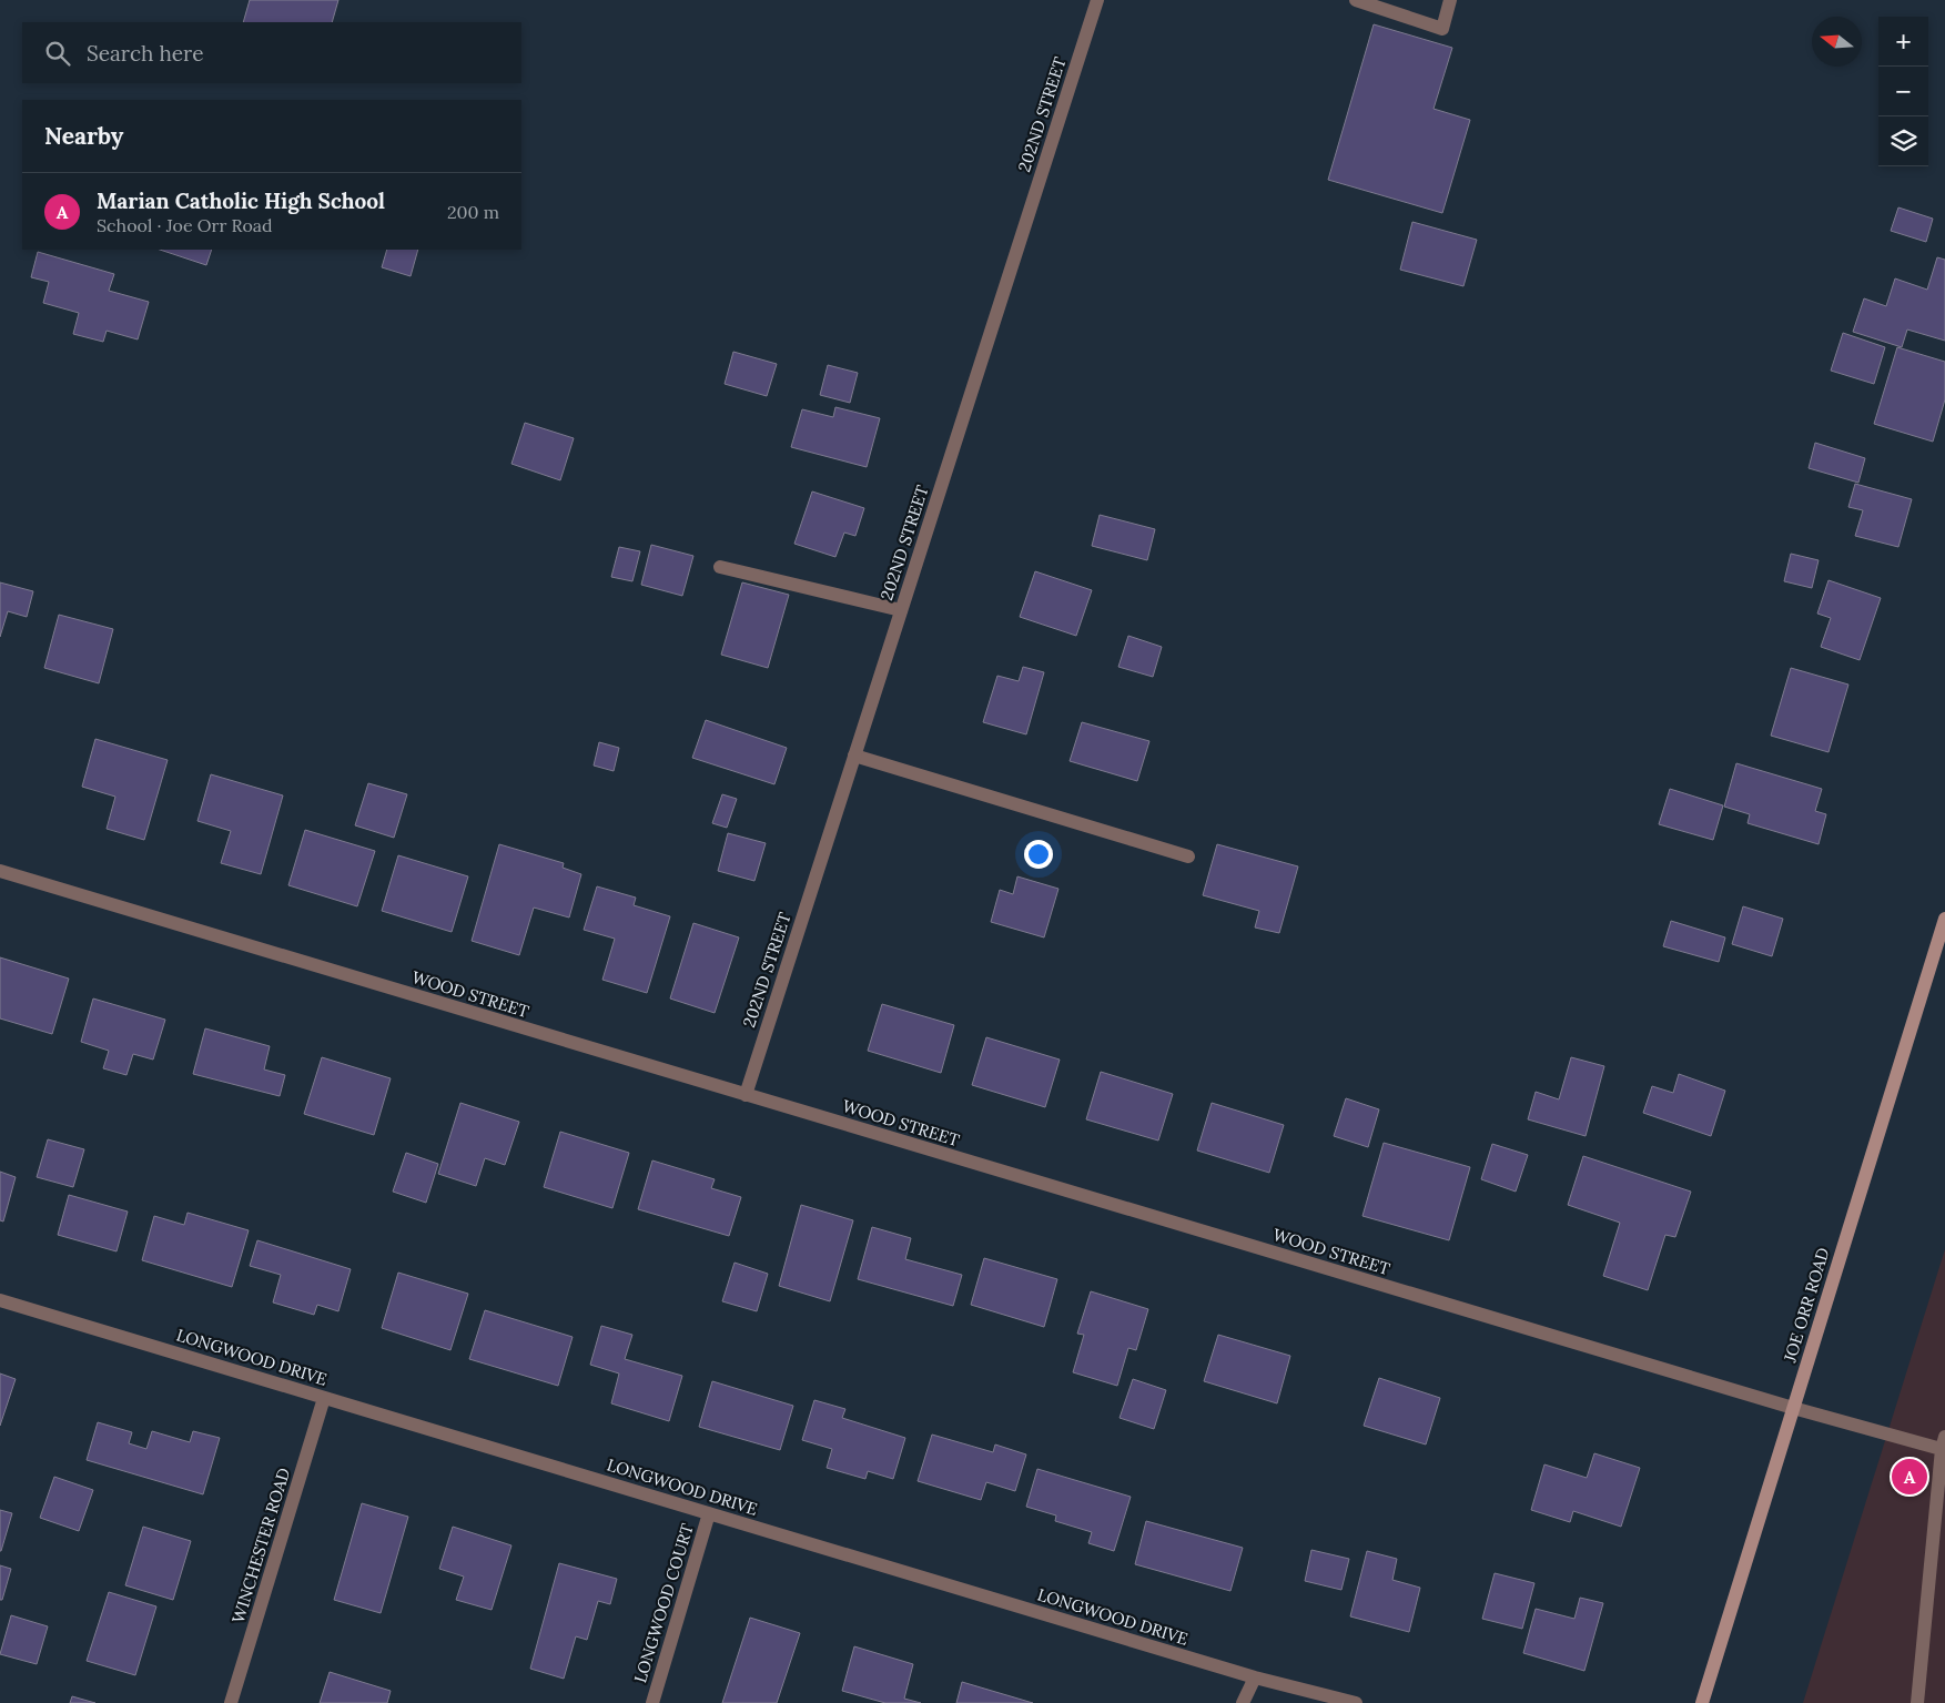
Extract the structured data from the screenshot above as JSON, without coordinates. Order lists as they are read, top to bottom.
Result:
{
  "streets": {
    "street": [
      "202ND STREET",
      "WOOD STREET",
      "JOE ORR ROAD",
      "LONGWOOD DRIVE",
      "WINCHESTER ROAD",
      "LONGWOOD COURT"
    ]
  },
  "crossings": [
    ["202ND STREET", "WOOD STREET"],
    ["WOOD STREET", "JOE ORR ROAD"],
    ["LONGWOOD DRIVE", "WINCHESTER ROAD"],
    ["LONGWOOD DRIVE", "LONGWOOD COURT"]
  ],
  "north": "left",
  "page": {
    "map_buttons": ["+", "−"],
    "search": "Search here",
    "heading": "Nearby",
    "list": [
      {
        "mark": "A",
        "name": "Marian Catholic High School",
        "note": "School · Joe Orr Road",
        "value": "200 m"
      }
    ],
    "pins": "A"
  }
}
